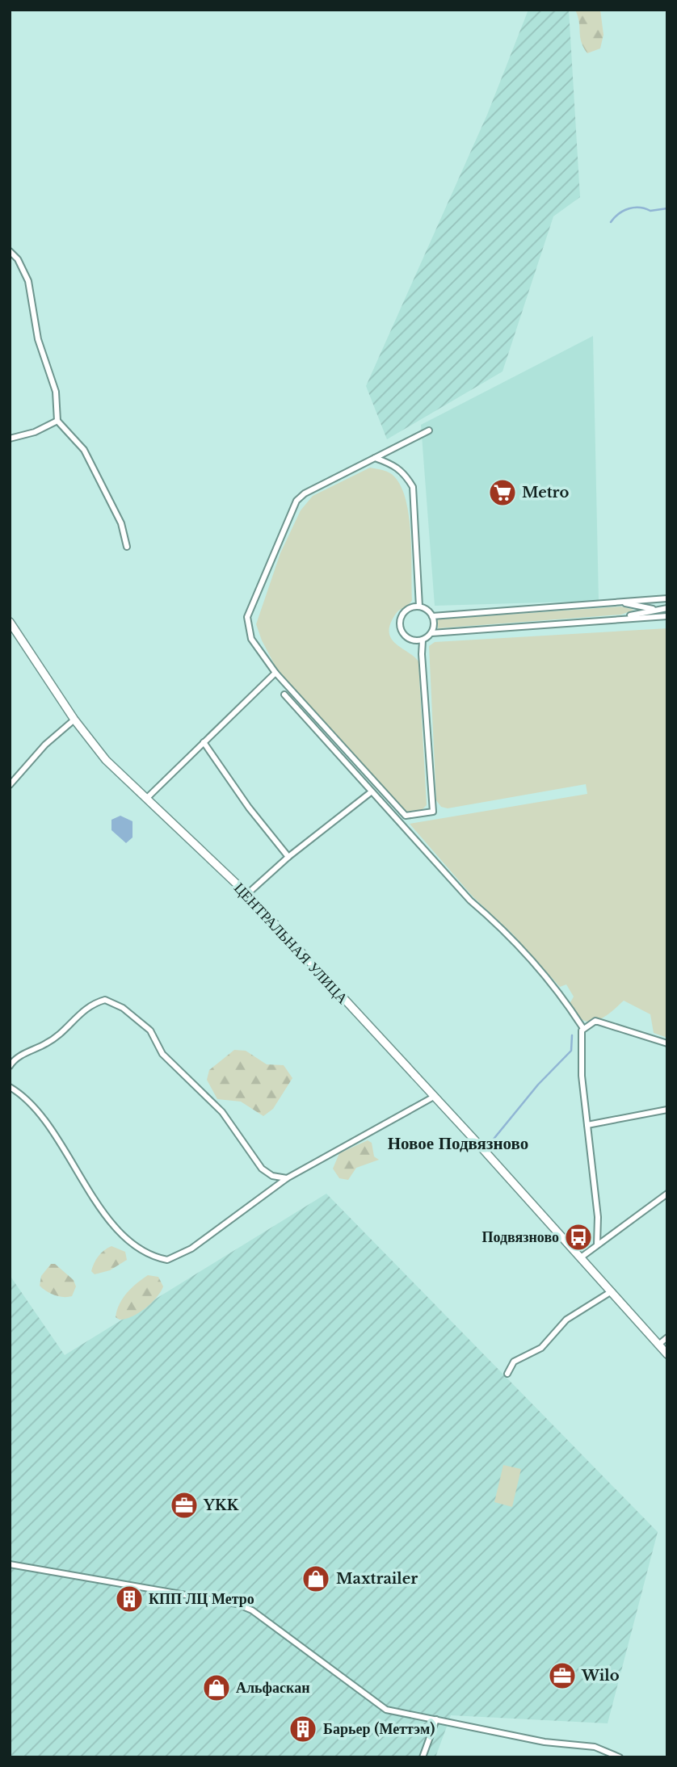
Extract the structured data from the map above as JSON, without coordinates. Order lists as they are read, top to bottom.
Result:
{
  "streets": {
    "main road": ["ЦЕНТРАЛЬНАЯ УЛИЦА"]
  },
  "districts": ["Новое Подвязново"],
  "places": {
    "supermarket": ["Metro"],
    "bus stop": ["Подвязново"],
    "office": ["YKK", "Wilo"],
    "shop": ["Maxtrailer", "Альфаскан"],
    "building": ["КПП ЛЦ Метро", "Барьер (Меттэм)"]
  }
}
